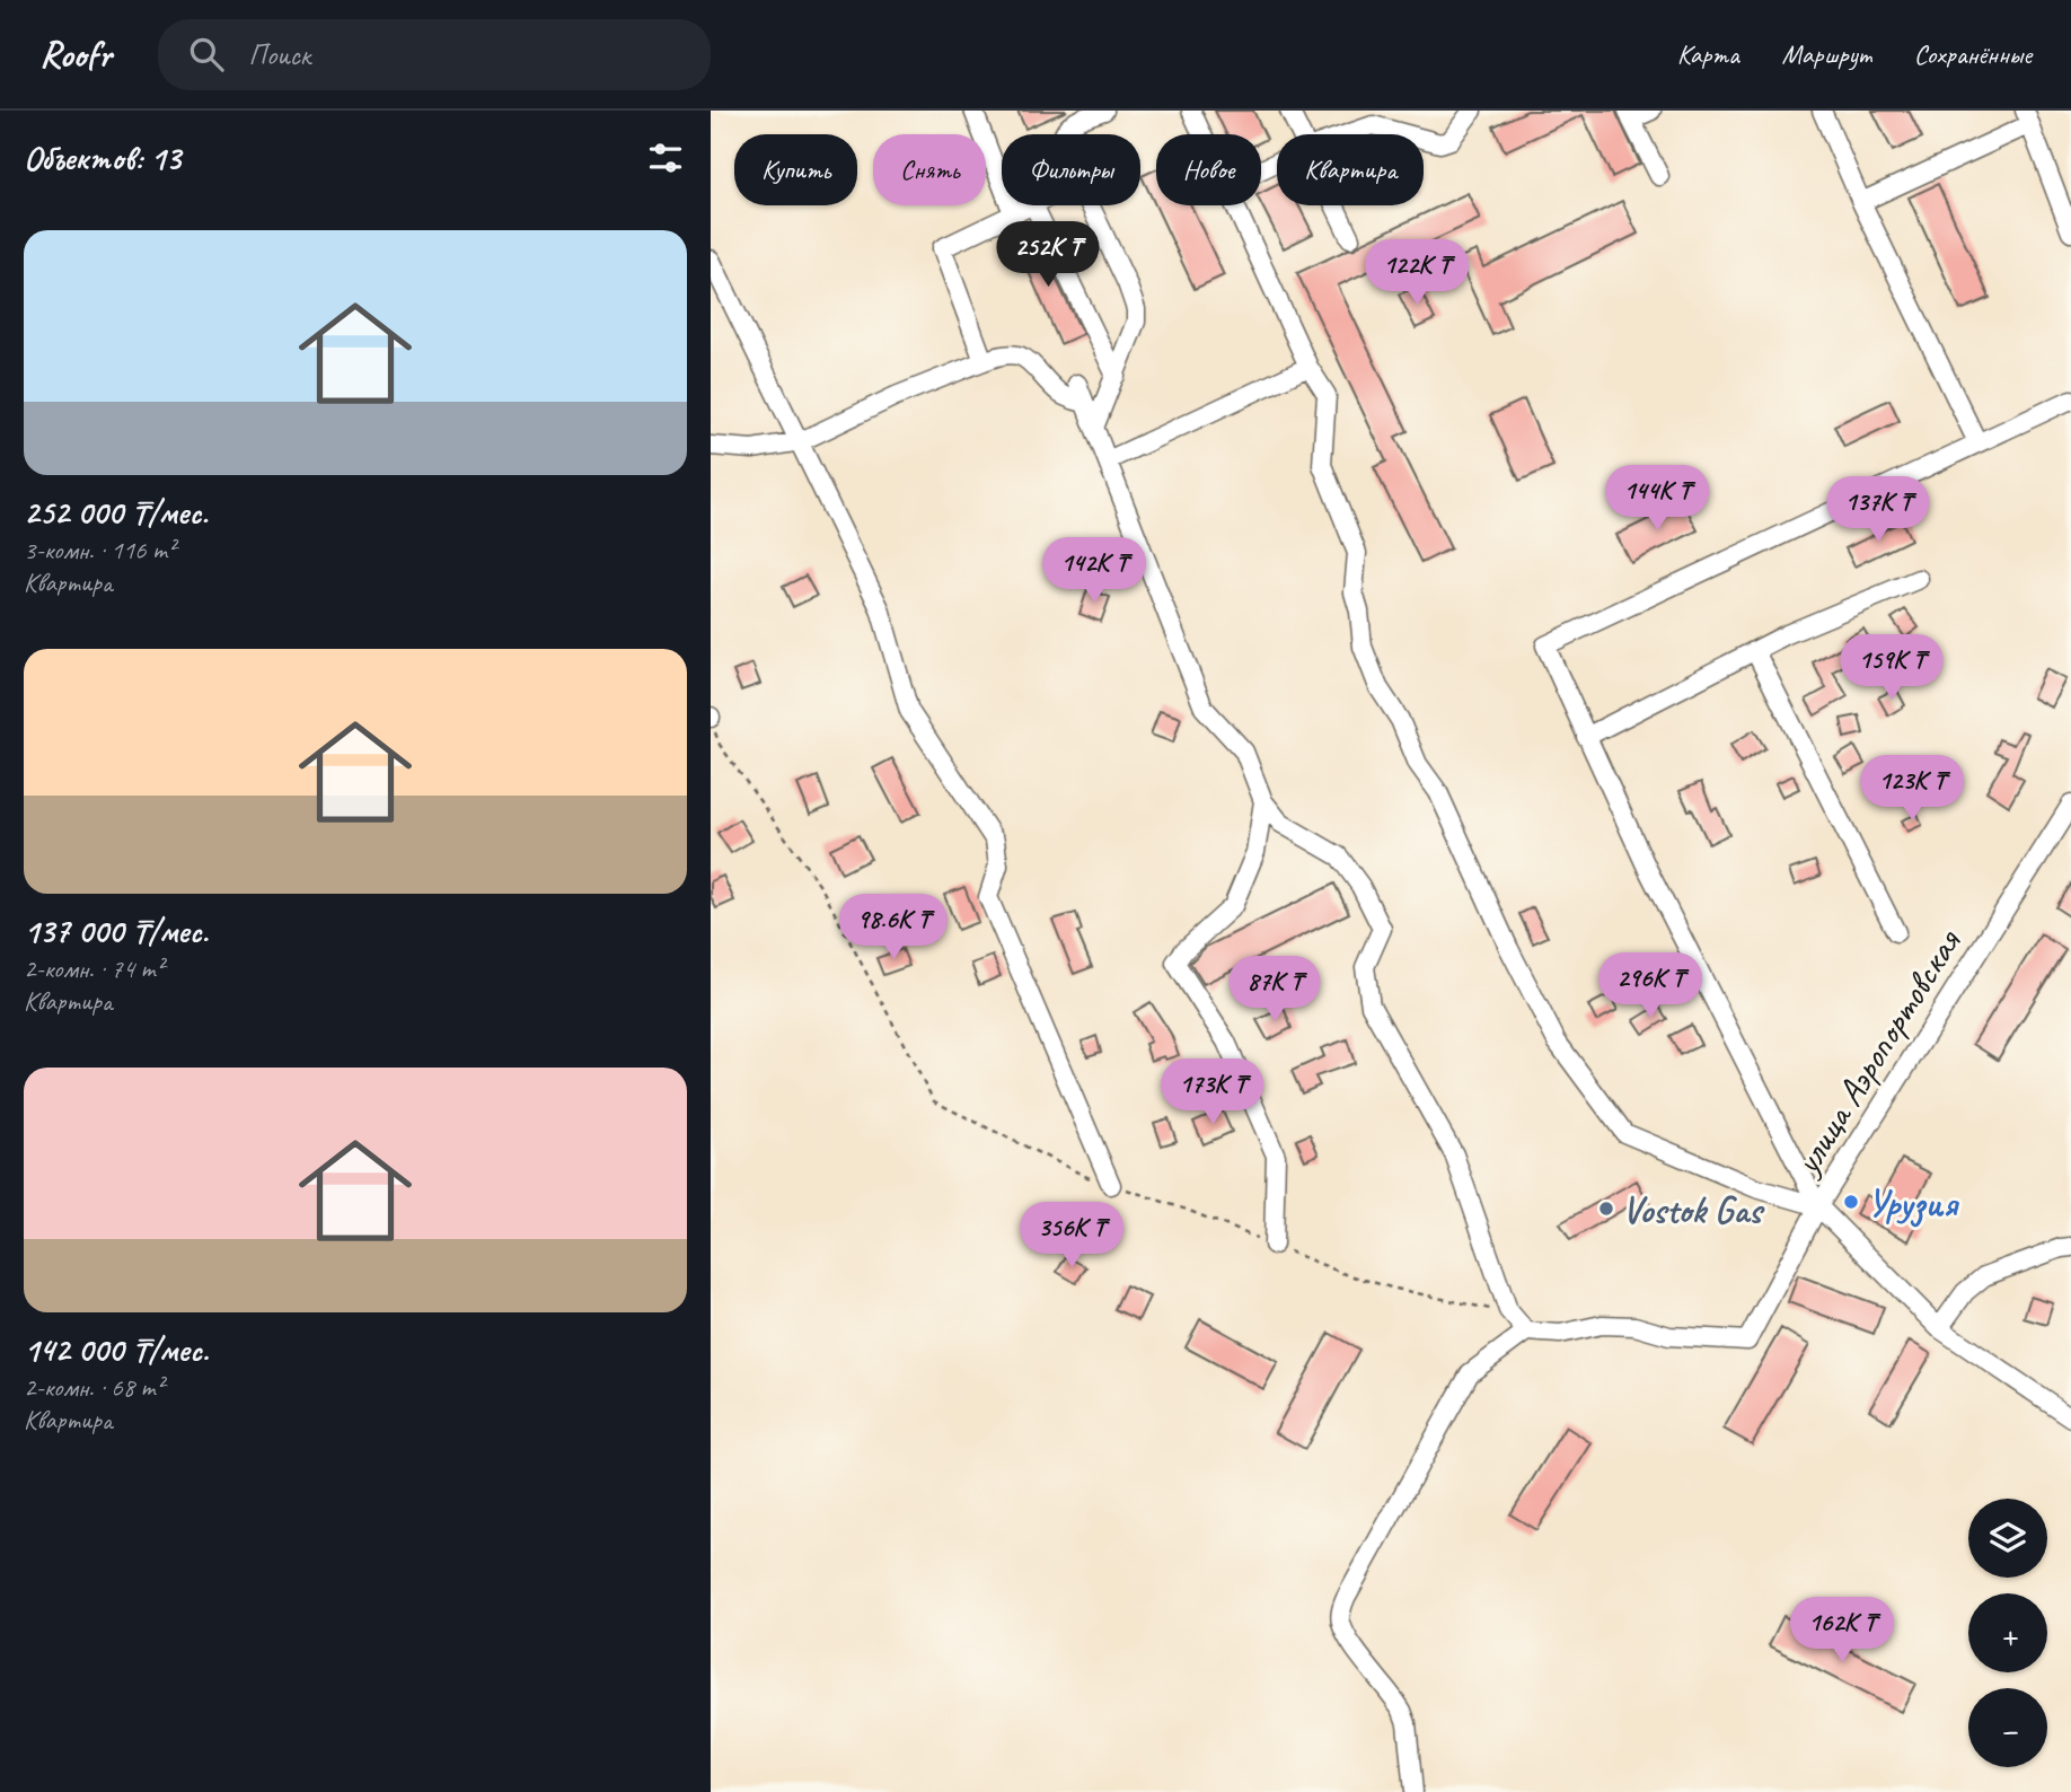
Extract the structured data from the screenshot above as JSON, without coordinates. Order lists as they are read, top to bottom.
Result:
{
  "streets": {
    "street": ["улица Аэропортовская"]
  },
  "places": ["Урузия", "Vostok Gas"],
  "page": {
    "header": "Roofr",
    "search": "Поиск",
    "nav": ["Карта", "Маршрут", "Сохранённые"],
    "heading": "Объектов: 13",
    "chip": [
      "Купить",
      "Снять",
      "Фильтры",
      "Новое",
      "Квартира"
    ],
    "list": [
      {
        "name": "252 000 ₸/мес.",
        "note": "3-комн. · 116 m² · Квартира"
      },
      {
        "name": "137 000 ₸/мес.",
        "note": "2-комн. · 74 m² · Квартира"
      },
      {
        "name": "142 000 ₸/мес.",
        "note": "2-комн. · 68 m² · Квартира"
      }
    ],
    "price": [
      "252K ₸",
      "122K ₸",
      "144K ₸",
      "137K ₸",
      "142K ₸",
      "159K ₸",
      "123K ₸",
      "98.6K ₸",
      "296K ₸",
      "87K ₸",
      "173K ₸",
      "356K ₸",
      "162K ₸"
    ],
    "map_buttons": ["+", "−"]
  }
}
